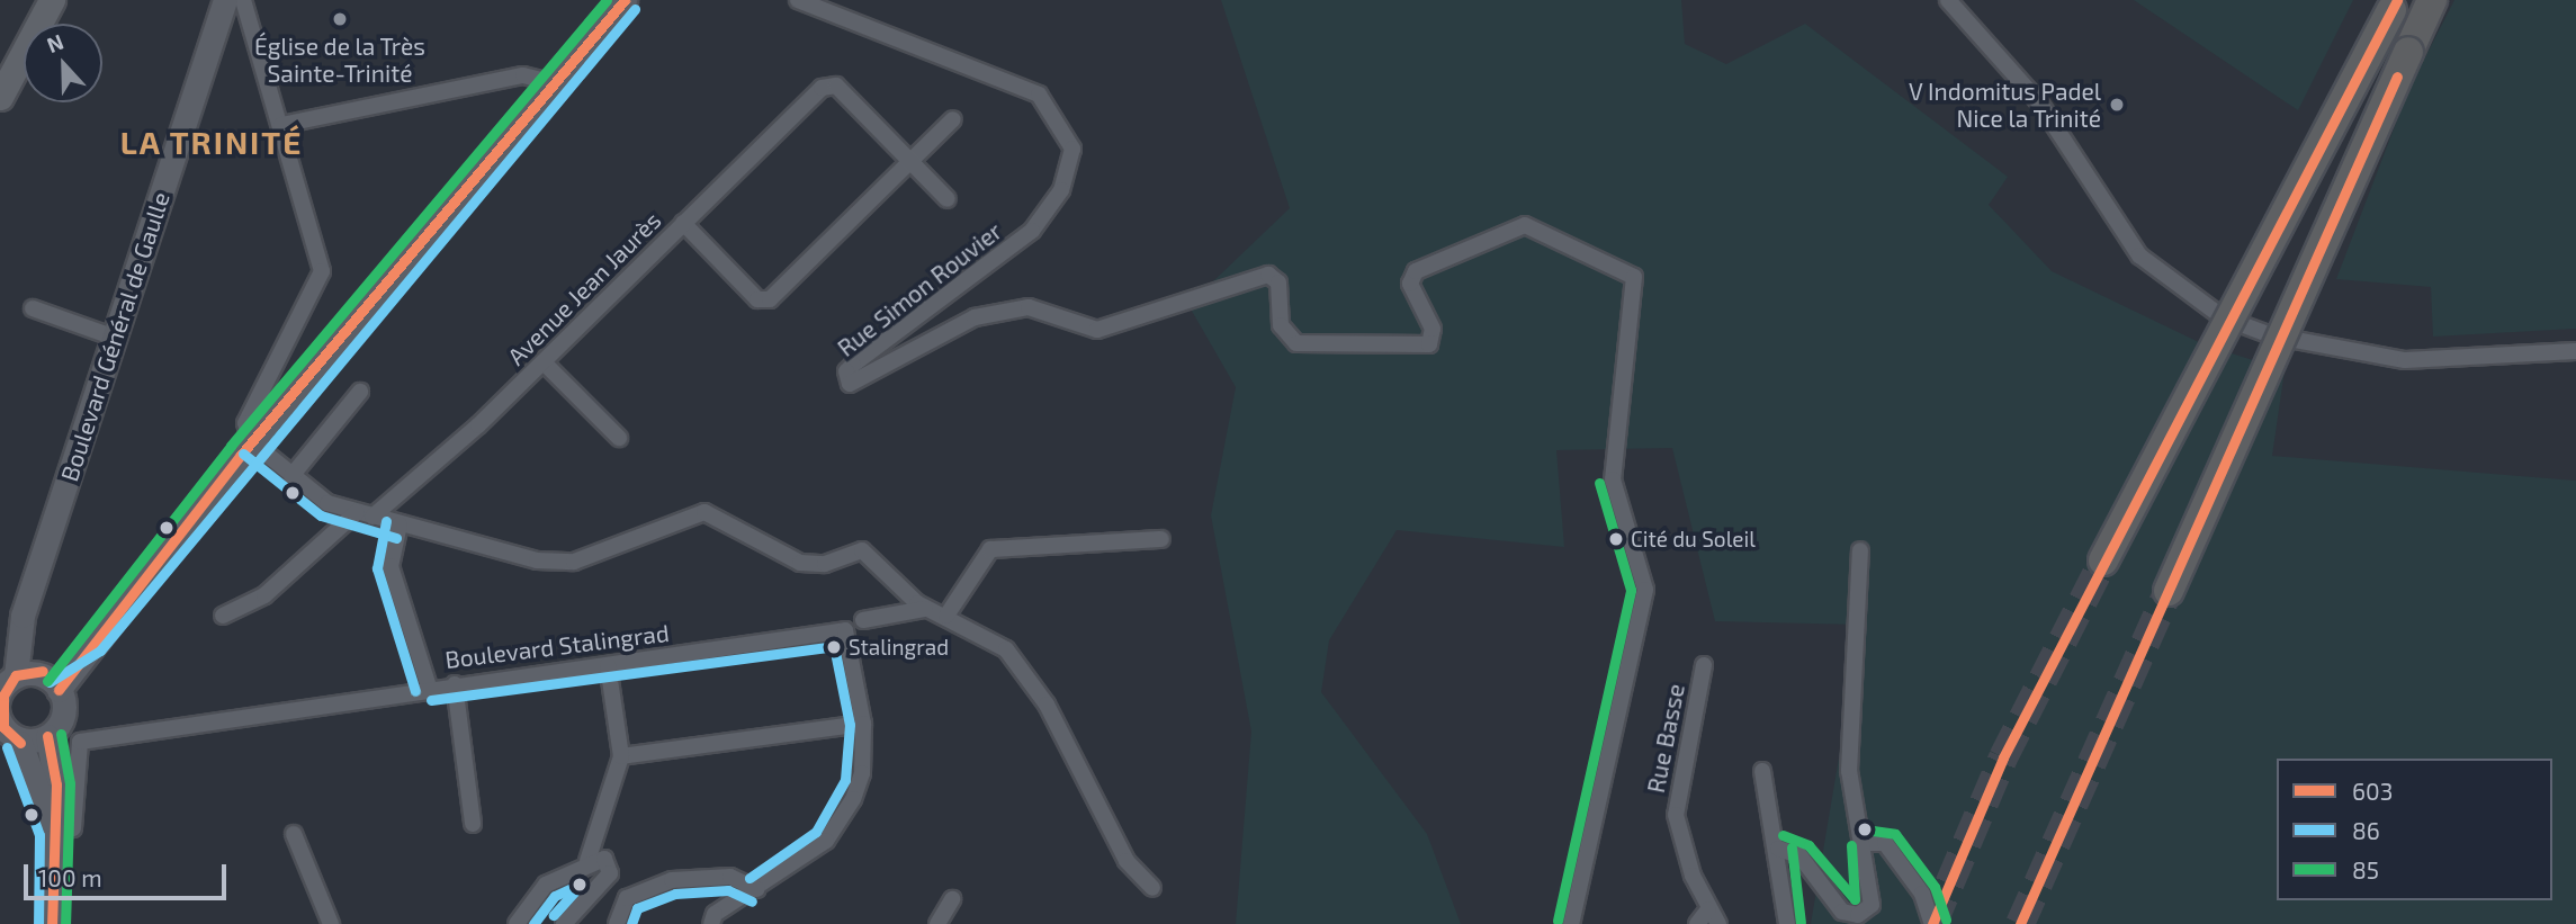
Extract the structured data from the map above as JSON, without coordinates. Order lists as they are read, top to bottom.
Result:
{
  "streets": {
    "main road": ["Boulevard Général de Gaulle"],
    "street": [
      "Avenue Jean Jaurès",
      "Rue Simon Rouvier",
      "Boulevard Stalingrad",
      "Rue Basse"
    ]
  },
  "districts": ["LA TRINITÉ"],
  "places": [
    "Église de la Très Sainte-Trinité",
    "V Indomitus Padel Nice la Trinité",
    "Cité du Soleil",
    "Stalingrad"
  ],
  "lines": ["transit line 603", "transit line 85", "transit line 86"],
  "legend": ["603", "86", "85"],
  "scale_bar": "100 m",
  "north": "top"
}
